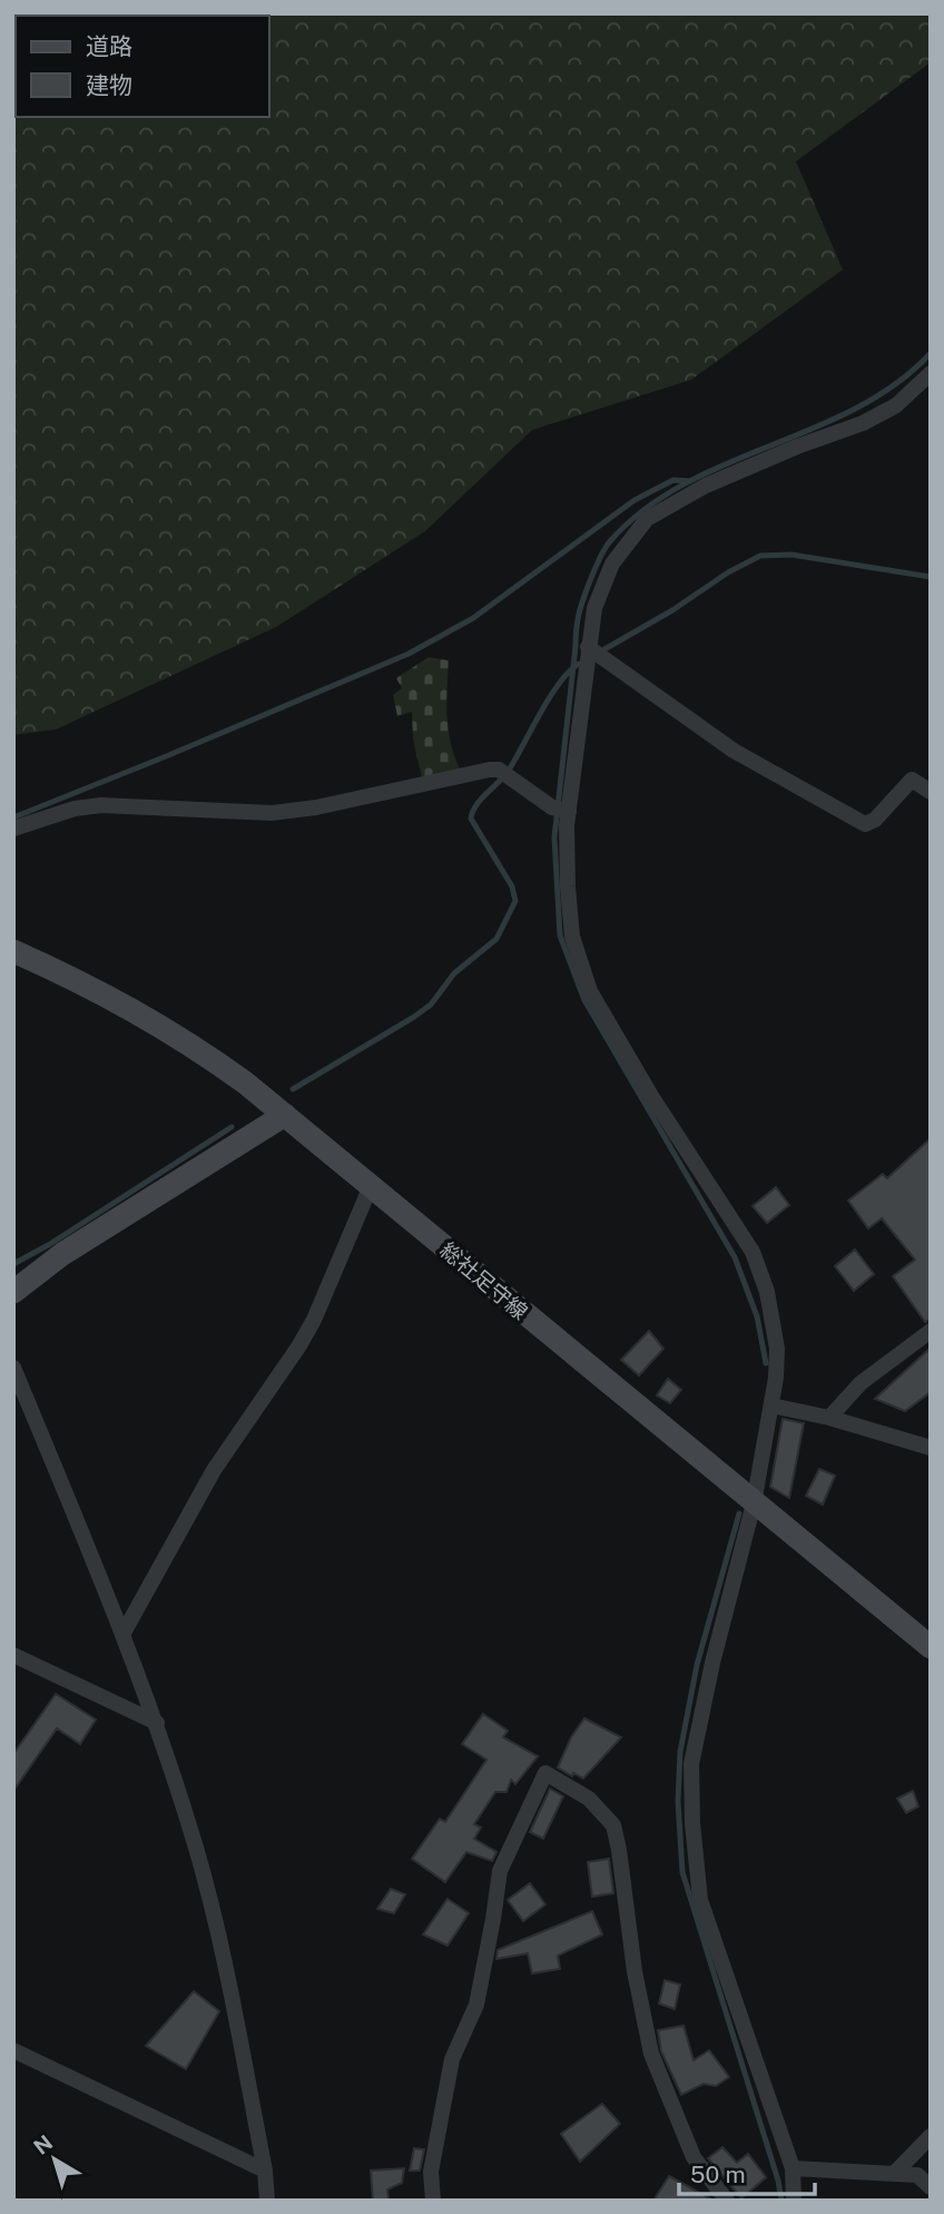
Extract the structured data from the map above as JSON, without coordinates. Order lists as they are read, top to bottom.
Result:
{
  "streets": {
    "main road": ["総社足守線"]
  },
  "legend": ["道路", "建物"],
  "scale_bar": "50 m",
  "north": "top left"
}
